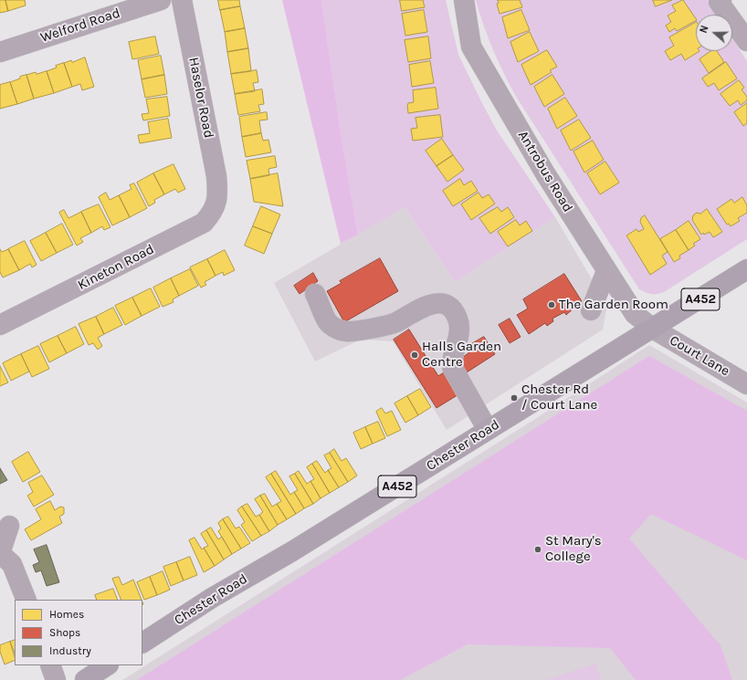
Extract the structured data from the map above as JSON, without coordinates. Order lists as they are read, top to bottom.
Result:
{
  "streets": {
    "highway": ["A452", "Chester Road"],
    "street": [
      "Welford Road",
      "Haselor Road",
      "Antrobus Road",
      "Kineton Road",
      "Court Lane"
    ]
  },
  "crossings": [
    ["Haselor Road", "Kineton Road"],
    ["Antrobus Road", "Court Lane"],
    ["Antrobus Road", "Chester Road"],
    ["Court Lane", "Chester Road"]
  ],
  "places": [
    "The Garden Room",
    "Halls Garden Centre",
    "Chester Rd / Court Lane",
    "St Mary's College"
  ],
  "legend": ["Homes", "Shops", "Industry"],
  "north": "left"
}
